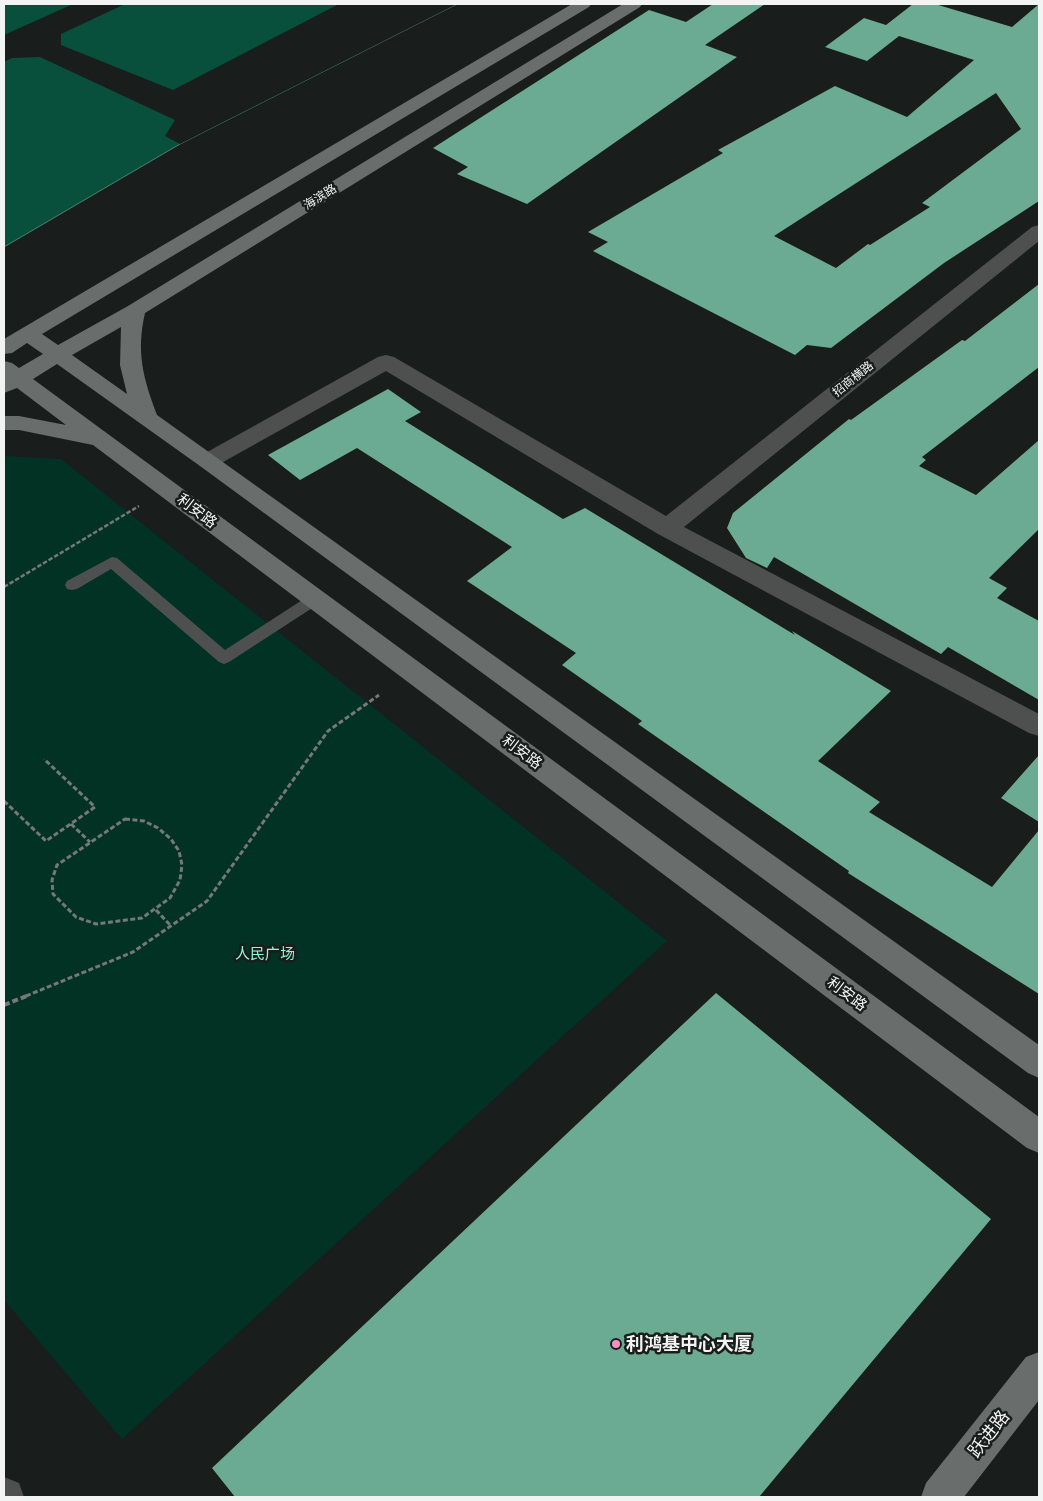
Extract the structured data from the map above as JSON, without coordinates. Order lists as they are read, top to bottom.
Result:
{
  "streets": {
    "street": [
      "海滨路",
      "招商横路",
      "利安路",
      "跃进路"
    ]
  },
  "crossings": [
    ["海滨路", "利安路"]
  ],
  "parks": ["人民广场"],
  "places": ["利鸿基中心大厦"]
}
